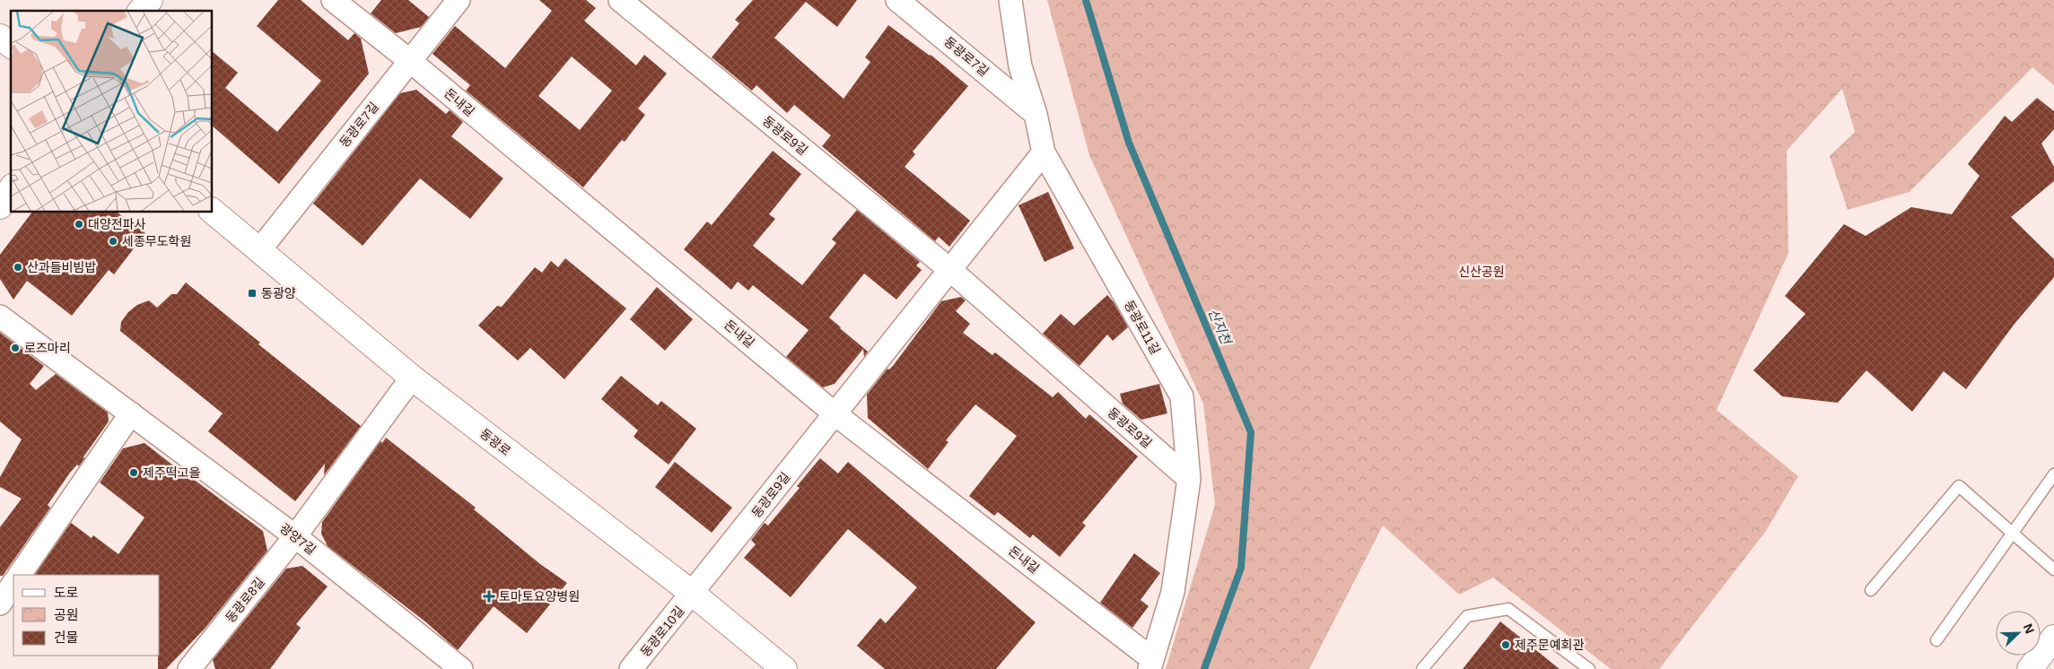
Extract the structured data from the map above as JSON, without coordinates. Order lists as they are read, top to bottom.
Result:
{
  "streets": {
    "main road": ["동광로"],
    "street": [
      "동광로7길",
      "돈내길",
      "동광로9길",
      "동광로11길",
      "광양7길",
      "동광로8길",
      "동광로10길"
    ]
  },
  "crossings": [
    ["동광로7길", "돈내길"],
    ["동광로7길", "동광로11길"],
    ["동광로7길", "동광로"],
    ["돈내길", "동광로9길"],
    ["돈내길", "동광로11길"],
    ["동광로9길", "동광로11길"],
    ["동광로9길", "동광로"],
    ["동광로9길", "동광로10길"],
    ["동광로", "동광로8길"],
    ["동광로", "동광로10길"],
    ["광양7길", "동광로8길"]
  ],
  "water": ["산지천"],
  "parks": ["신산공원"],
  "places": {
    "other": [
      "대양전파사",
      "세종무도학원",
      "산과들비빔밥",
      "로즈마리",
      "제주떡고을",
      "제주문예회관"
    ],
    "transit": ["동광양"],
    "health": ["토마토요양병원"]
  },
  "legend": ["도로", "공원", "건물"],
  "north": "top right"
}
